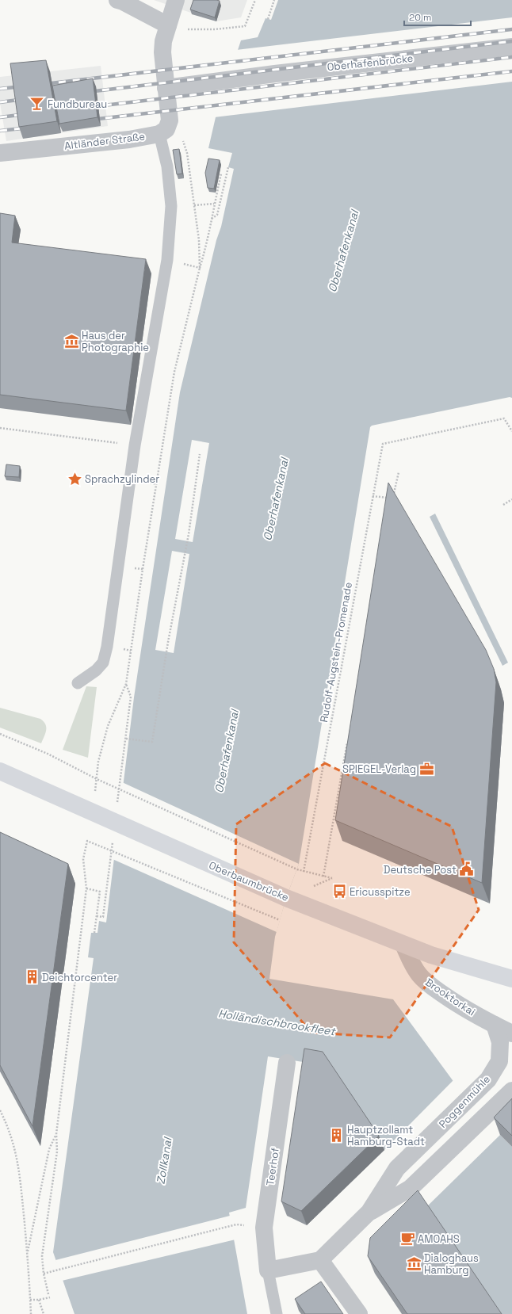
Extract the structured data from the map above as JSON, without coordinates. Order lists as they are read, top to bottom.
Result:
{
  "streets": {
    "main road": ["Oberbaumbrücke"],
    "street": [
      "Oberhafenbrücke",
      "Altländer Straße",
      "Brooktorkai",
      "Poggenmühle",
      "Teerhof"
    ],
    "path": ["Rudolf-Augstein-Promenade"]
  },
  "crossings": [
    ["Oberbaumbrücke", "Brooktorkai"],
    ["Brooktorkai", "Poggenmühle"]
  ],
  "water": ["Oberhafenkanal", "Holländischbrookfleet", "Zollkanal"],
  "places": {
    "bar": ["Fundbureau"],
    "museum": ["Haus der Photographie", "Dialoghaus Hamburg"],
    "place": ["Sprachzylinder"],
    "office": ["SPIEGEL-Verlag"],
    "public building": ["Deutsche Post"],
    "bus stop": ["Ericusspitze"],
    "building": ["Deichtorcenter", "Hauptzollamt Hamburg-Stadt"],
    "cafe": ["AMOAHS"]
  },
  "scale_bar": "20 m"
}
